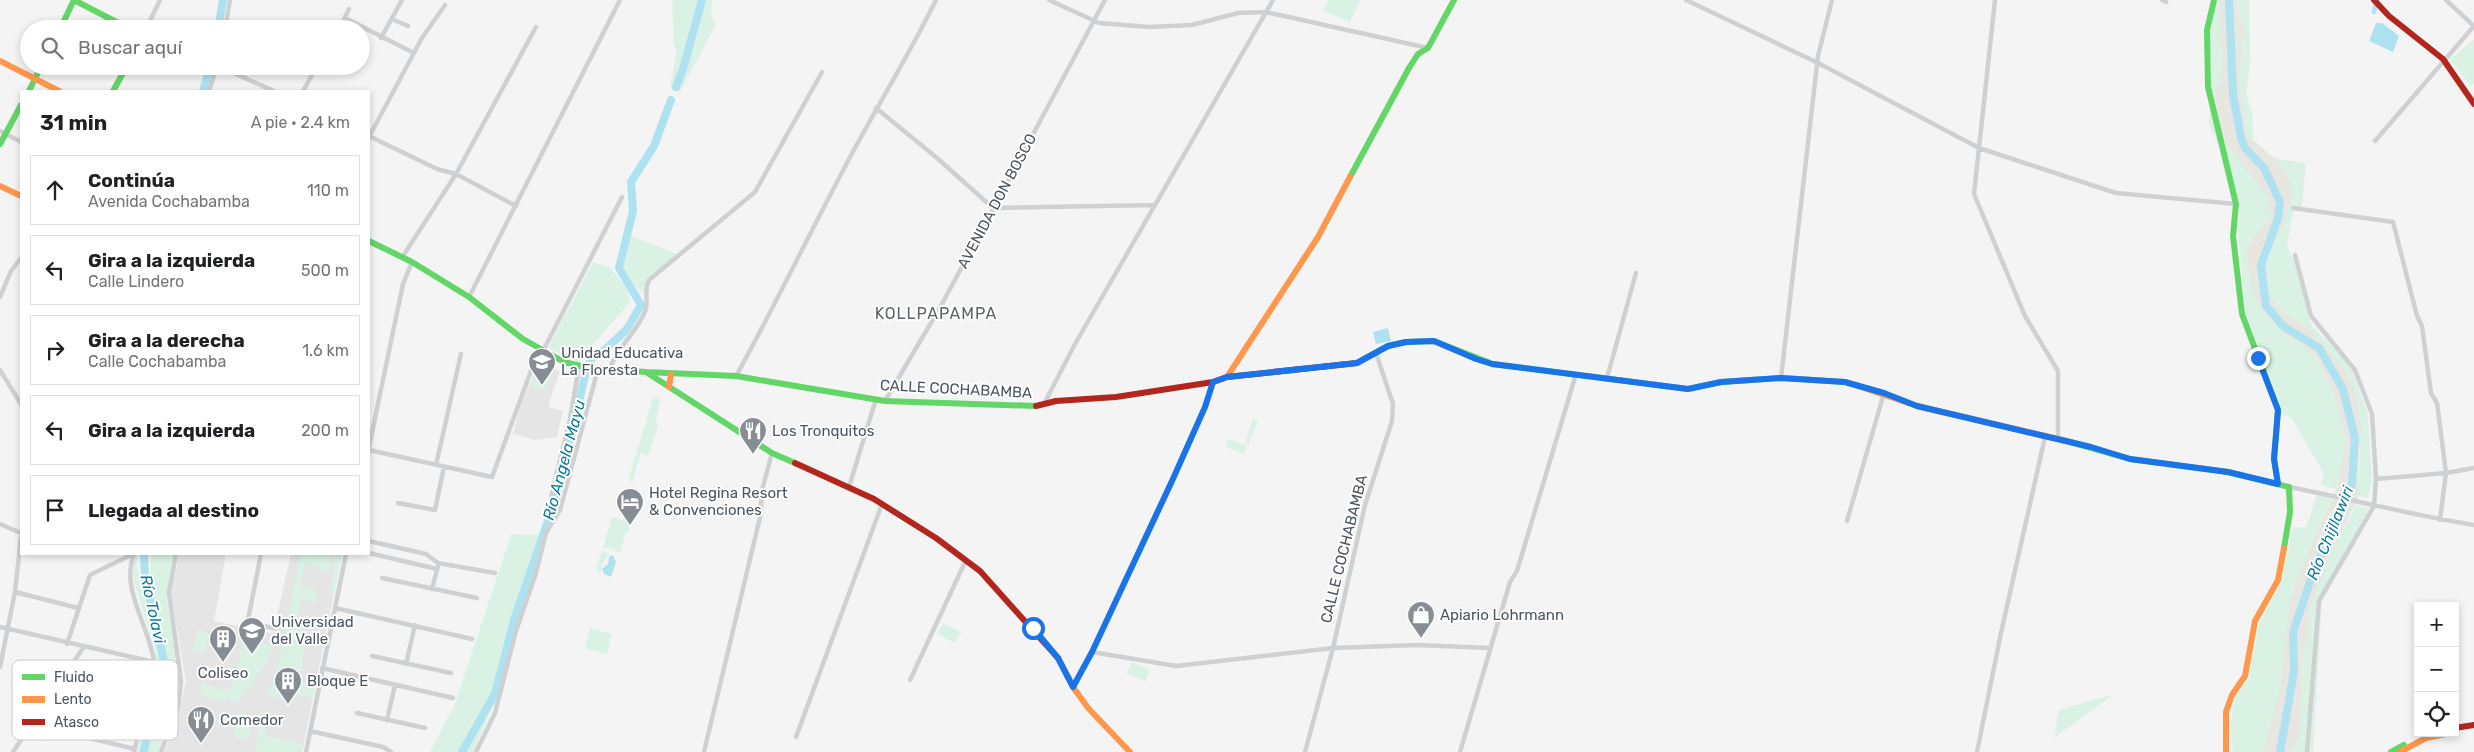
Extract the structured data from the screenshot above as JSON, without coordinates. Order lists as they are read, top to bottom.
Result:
{
  "streets": {
    "street": ["AVENIDA DON BOSCO", "CALLE COCHABAMBA"]
  },
  "crossings": [
    ["AVENIDA DON BOSCO", "CALLE COCHABAMBA"]
  ],
  "districts": ["KOLLPAPAMPA"],
  "water": ["Río Angela Mayu", "Río Chijllawiri", "Río Tolavi"],
  "places": {
    "school or university": ["Unidad Educativa La Floresta", "Universidad del Valle"],
    "restaurant": ["Los Tronquitos", "Comedor"],
    "hotel": ["Hotel Regina Resort & Convenciones"],
    "shop": ["Apiario Lohrmann"],
    "building": ["Coliseo", "Bloque E"]
  },
  "legend": ["Fluido", "Lento", "Atasco"],
  "page": {
    "search": "Buscar aquí",
    "heading": ["31 min", "A pie · 2.4 km"],
    "list": [
      ["Continúa", "Avenida Cochabamba", "110 m"],
      ["Gira a la izquierda", "Calle Lindero", "500 m"],
      ["Gira a la derecha", "Calle Cochabamba", "1.6 km"],
      ["Gira a la izquierda", "200 m"],
      "Llegada al destino"
    ],
    "map_buttons": ["+", "−"]
  }
}
